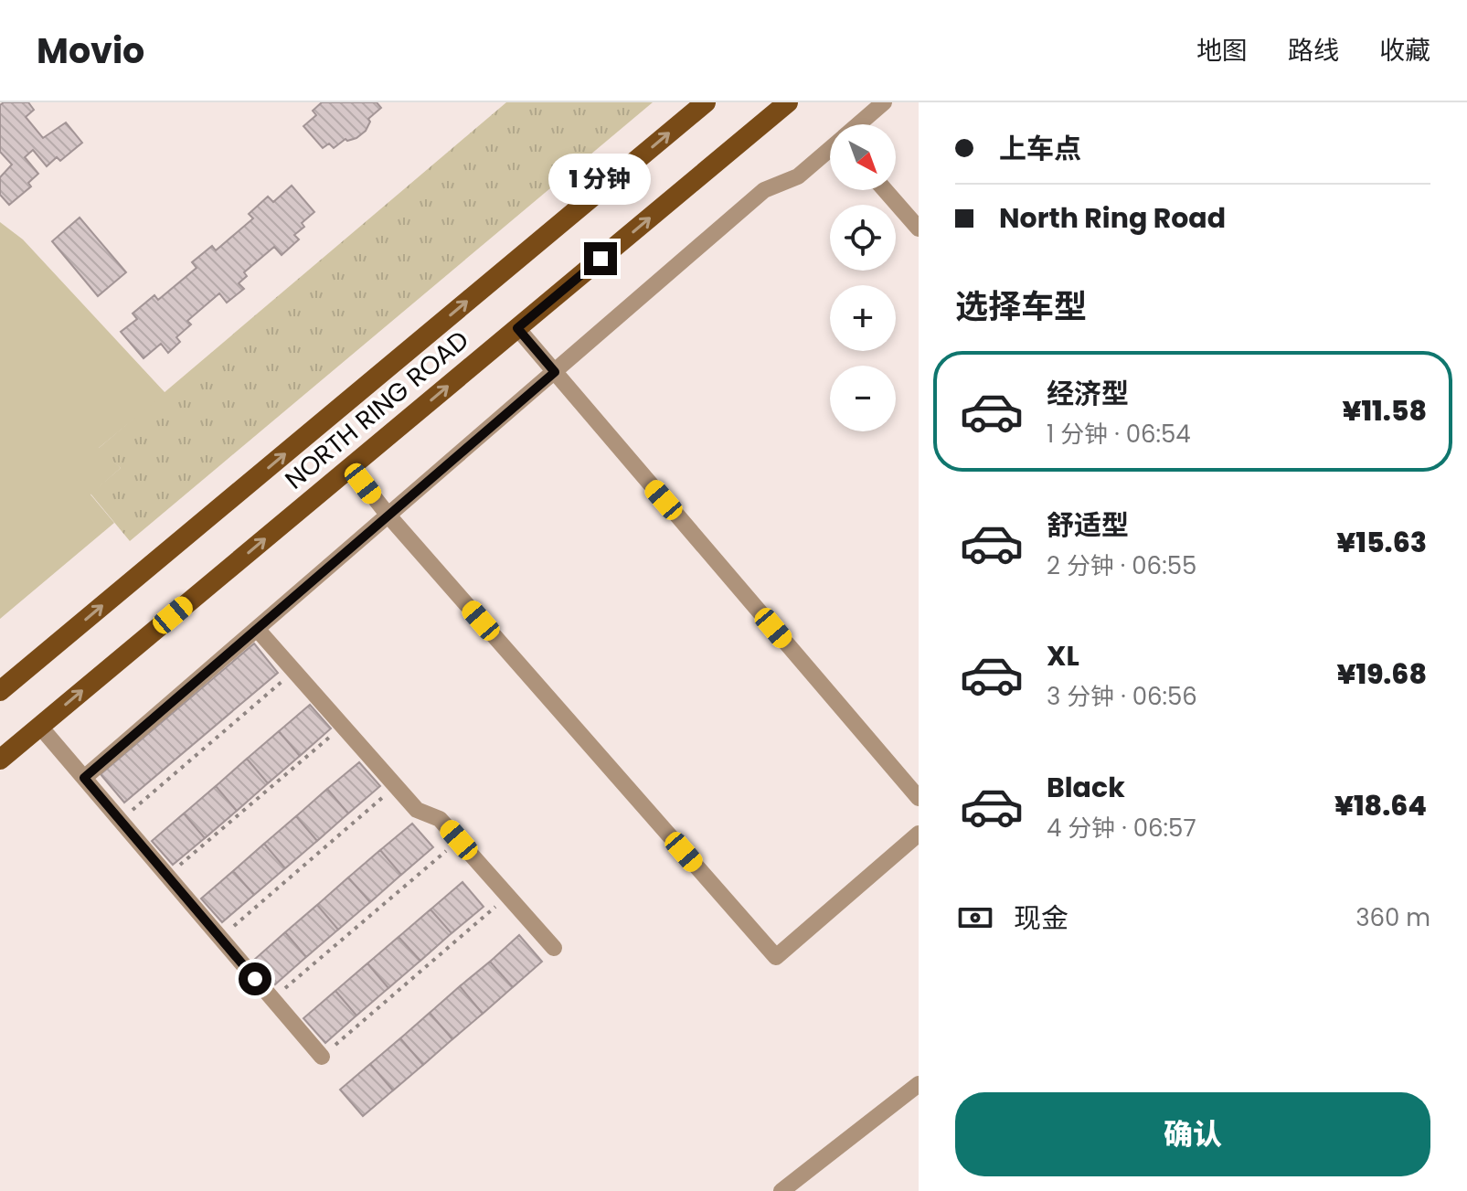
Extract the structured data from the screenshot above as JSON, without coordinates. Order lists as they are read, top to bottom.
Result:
{
  "streets": {
    "main road": ["NORTH RING ROAD"]
  },
  "one_way": ["NORTH RING ROAD"],
  "north": "bottom right",
  "page": {
    "header": "Movio",
    "nav": ["地图", "路线", "收藏"],
    "banner": ["上车点", "North Ring Road"],
    "map_buttons": ["+", "−"],
    "bubble": "1 分钟",
    "heading": "选择车型",
    "list": [
      {
        "name": "经济型",
        "note": "1 分钟 · 06:54",
        "value": "¥11.58"
      },
      {
        "name": "舒适型",
        "note": "2 分钟 · 06:55",
        "value": "¥15.63"
      },
      {
        "name": "XL",
        "note": "3 分钟 · 06:56",
        "value": "¥19.68"
      },
      {
        "name": "Black",
        "note": "4 分钟 · 06:57",
        "value": "¥18.64"
      }
    ],
    "pay": ["现金", "360 m"],
    "buttons": "确认"
  }
}
